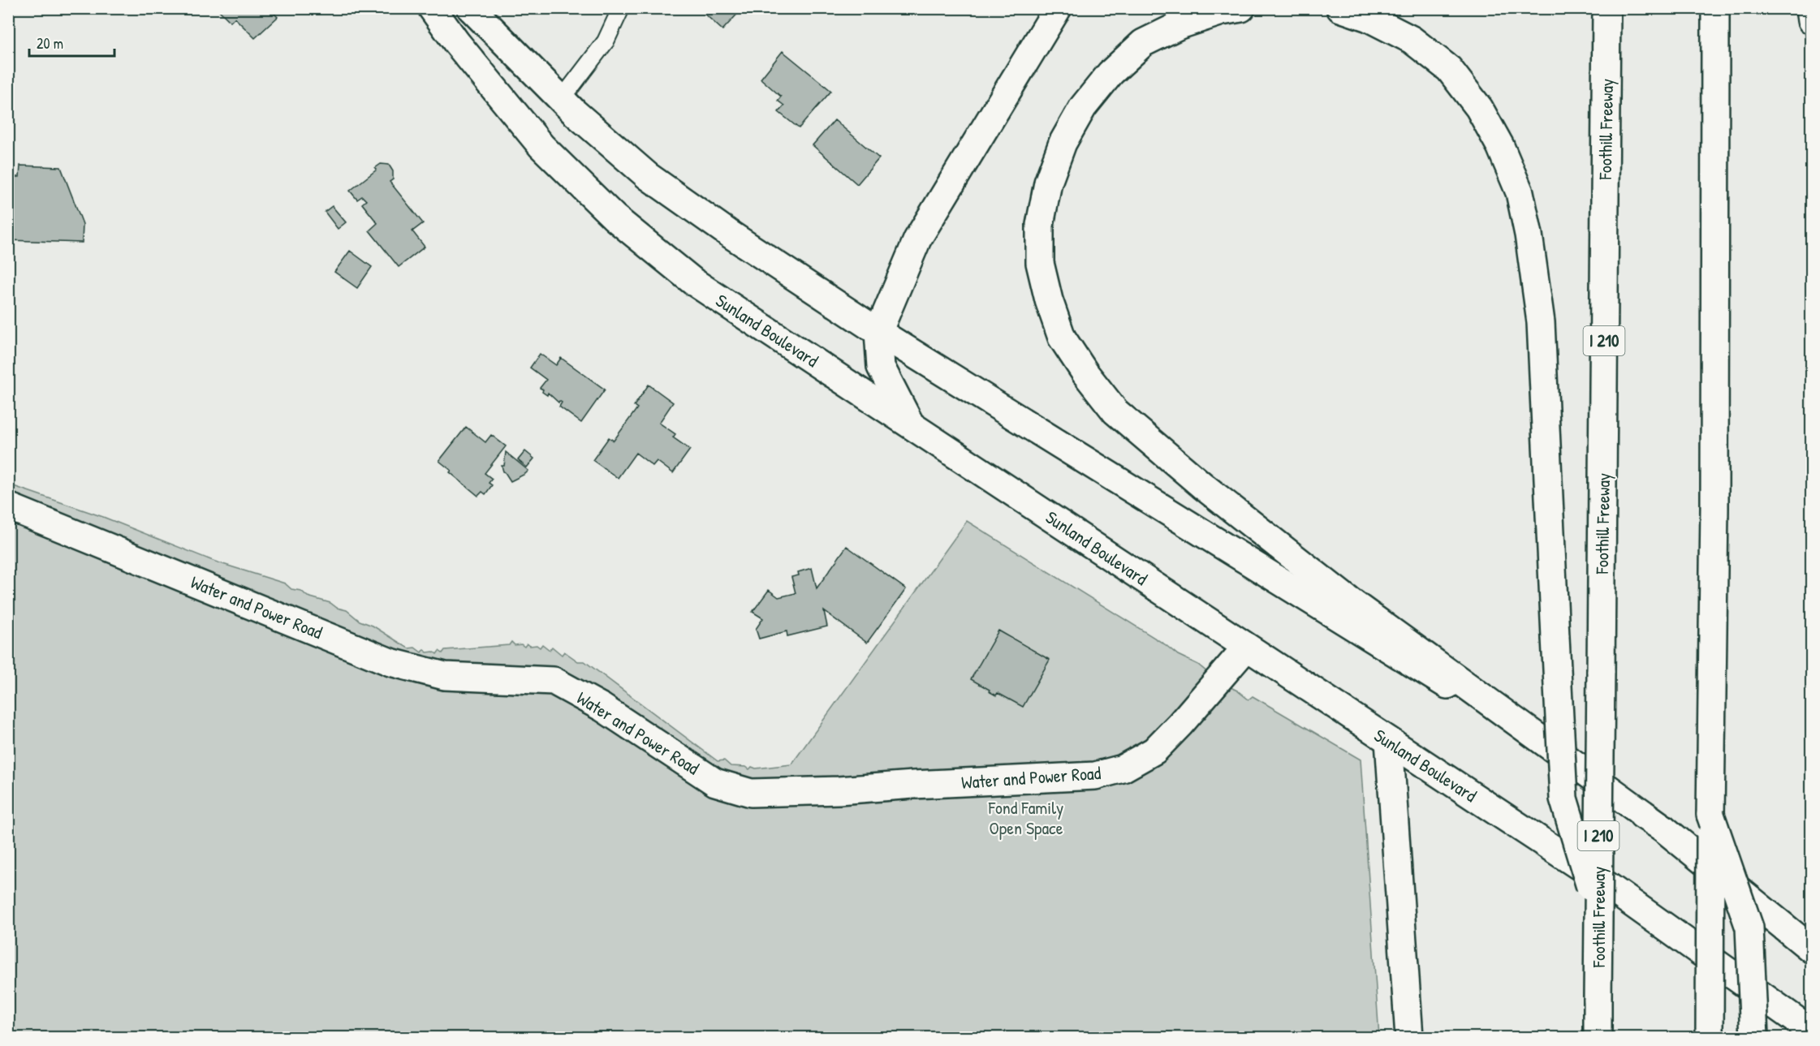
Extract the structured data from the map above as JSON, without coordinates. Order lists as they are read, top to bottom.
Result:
{
  "streets": {
    "main road": [
      "Foothill Freeway",
      "Sunland Boulevard",
      "I 210",
      "Water and Power Road"
    ]
  },
  "crossings": [
    ["Sunland Boulevard", "Water and Power Road"]
  ],
  "parks": ["Fond Family Open Space"],
  "scale_bar": "20 m"
}
